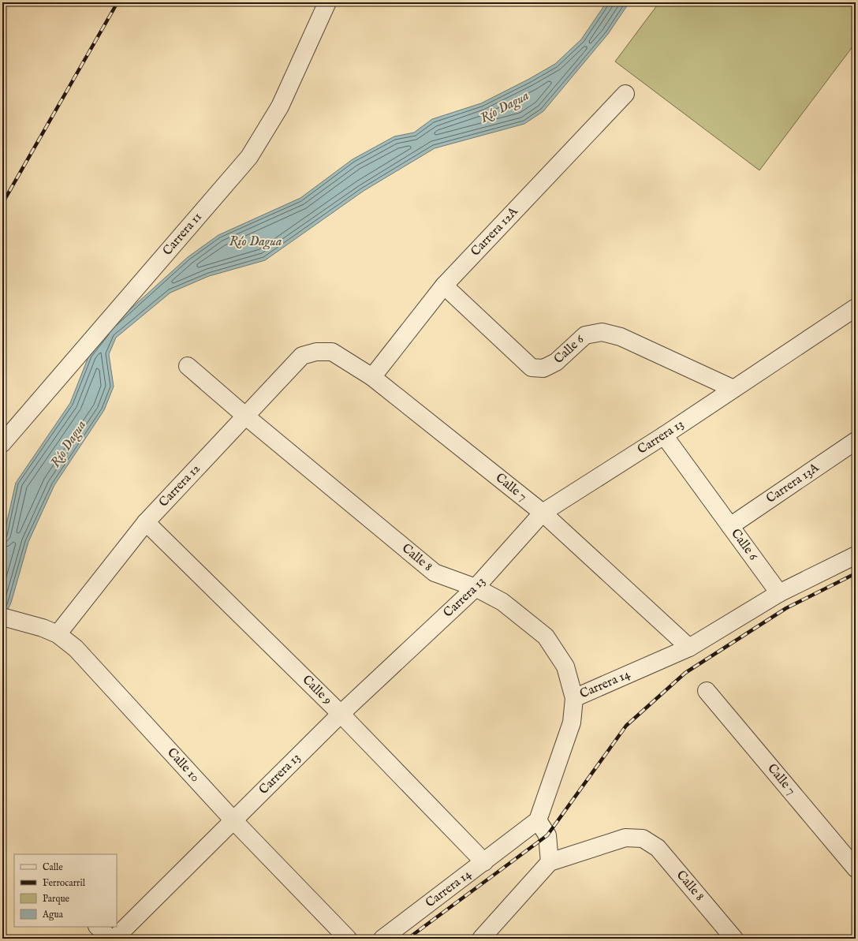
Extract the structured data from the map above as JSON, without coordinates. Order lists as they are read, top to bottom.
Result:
{
  "streets": {
    "street": [
      "Carrera 12A",
      "Carrera 11",
      "Calle 6",
      "Carrera 13",
      "Carrera 13A",
      "Carrera 12",
      "Calle 7",
      "Calle 8",
      "Carrera 14",
      "Calle 9",
      "Calle 10"
    ]
  },
  "crossings": [
    ["Carrera 12A", "Calle 6"],
    ["Carrera 12A", "Calle 7"],
    ["Calle 6", "Carrera 13"],
    ["Calle 6", "Carrera 13A"],
    ["Calle 6", "Carrera 14"],
    ["Carrera 13", "Calle 7"],
    ["Carrera 13", "Calle 8"],
    ["Carrera 13", "Calle 9"],
    ["Carrera 13", "Calle 10"],
    ["Carrera 12", "Calle 7"],
    ["Carrera 12", "Calle 8"],
    ["Carrera 12", "Calle 9"],
    ["Carrera 12", "Calle 10"],
    ["Calle 7", "Carrera 14"],
    ["Calle 8", "Carrera 14"],
    ["Carrera 14", "Calle 9"]
  ],
  "water": ["Río Dagua"],
  "legend": [
    "Calle",
    "Ferrocarril",
    "Parque",
    "Agua"
  ]
}
